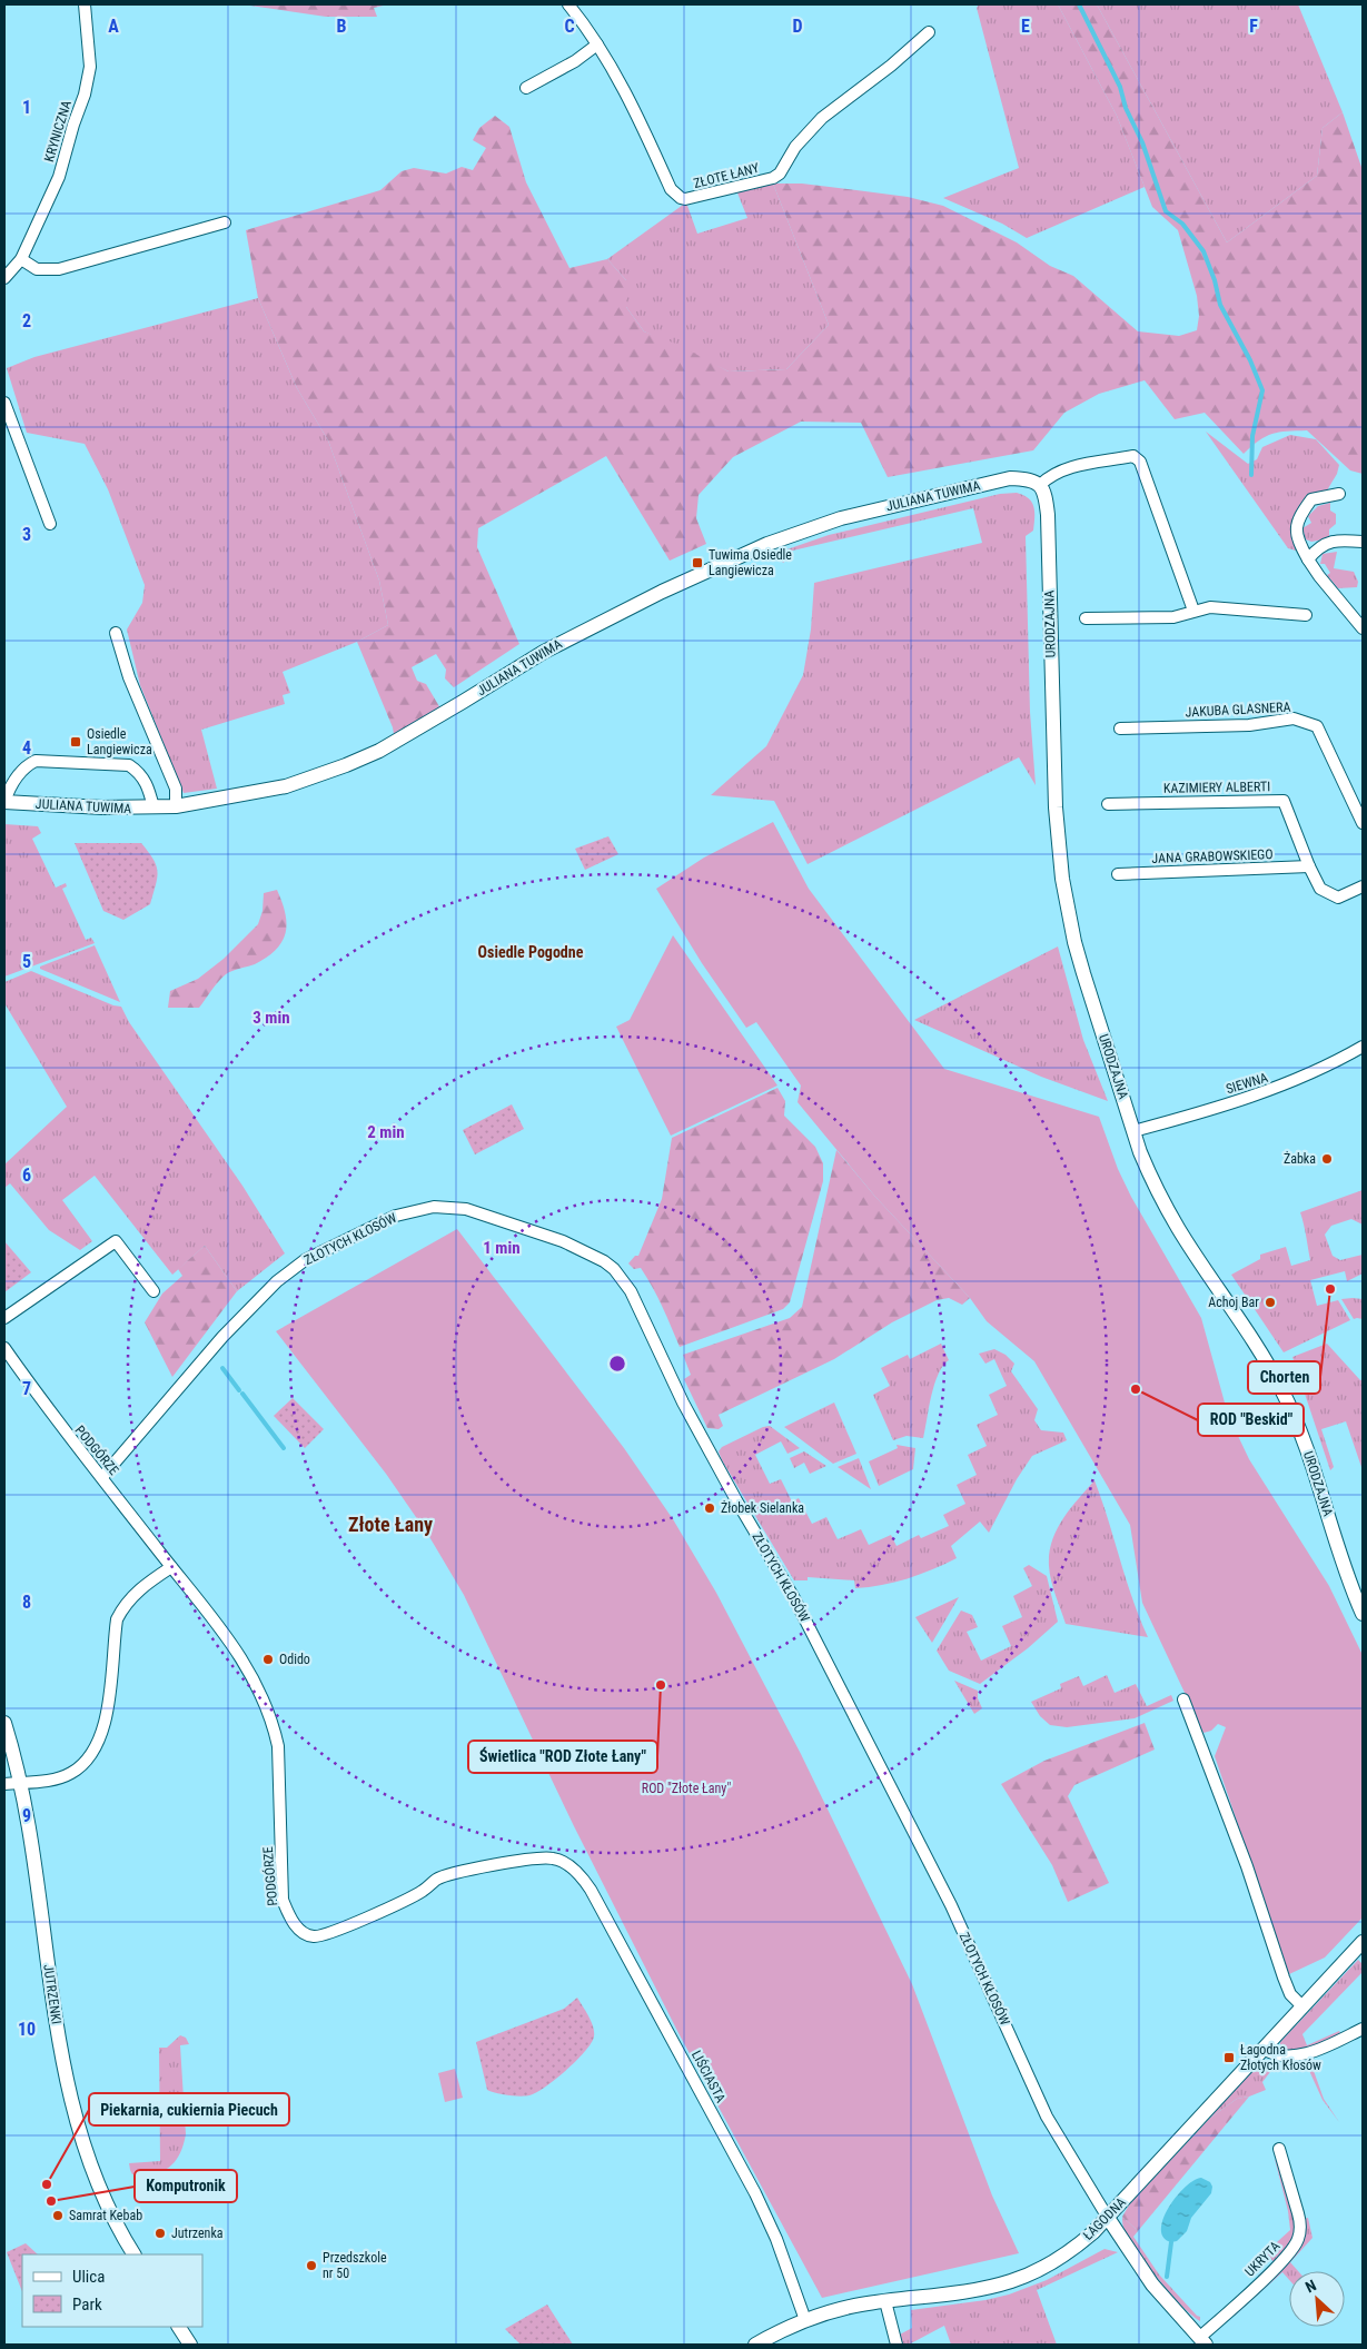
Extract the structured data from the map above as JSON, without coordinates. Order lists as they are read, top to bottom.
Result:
{
  "streets": {
    "street": [
      "KRYNICZNA",
      "ZŁOTE ŁANY",
      "JULIANA TUWIMA",
      "URODZAJNA",
      "JAKUBA GLASNERA",
      "KAZIMIERY ALBERTI",
      "JANA GRABOWSKIEGO",
      "SIEWNA",
      "ZŁOTYCH KŁOSÓW",
      "PODGÓRZE",
      "JUTRZENKI",
      "LIŚCIASTA",
      "ŁAGODNA",
      "UKRYTA"
    ]
  },
  "crossings": [
    ["JULIANA TUWIMA", "URODZAJNA"],
    ["URODZAJNA", "SIEWNA"],
    ["KAZIMIERY ALBERTI", "JANA GRABOWSKIEGO"],
    ["ZŁOTYCH KŁOSÓW", "PODGÓRZE"],
    ["ZŁOTYCH KŁOSÓW", "ŁAGODNA"],
    ["ZŁOTYCH KŁOSÓW", "UKRYTA"],
    ["PODGÓRZE", "LIŚCIASTA"],
    ["LIŚCIASTA", "ŁAGODNA"]
  ],
  "districts": ["Osiedle Pogodne", "Złote Łany"],
  "parks": ["ROD \"Złote Łany\""],
  "places": {
    "transit": ["Tuwima Osiedle Langiewicza", "Osiedle Langiewicza", "Łagodna Złotych Kłosów"],
    "other": [
      "Żabka",
      "Chorten",
      "Achoj Bar",
      "ROD \"Beskid\"",
      "Żłobek Sielanka",
      "Odido",
      "Świetlica \"ROD Złote Łany\"",
      "Piekarnia, cukiernia Piecuch",
      "Komputronik",
      "Samrat Kebab",
      "Jutrzenka",
      "Przedszkole nr 50"
    ]
  },
  "legend": ["Ulica", "Park"],
  "north": "top left",
  "grid": {
    "columns": [
      "A",
      "B",
      "C",
      "D",
      "E",
      "F"
    ],
    "rows": [
      "1",
      "2",
      "3",
      "4",
      "5",
      "6",
      "7",
      "8",
      "9",
      "10"
    ]
  },
  "rings": ["3 min", "2 min", "1 min"]
}
